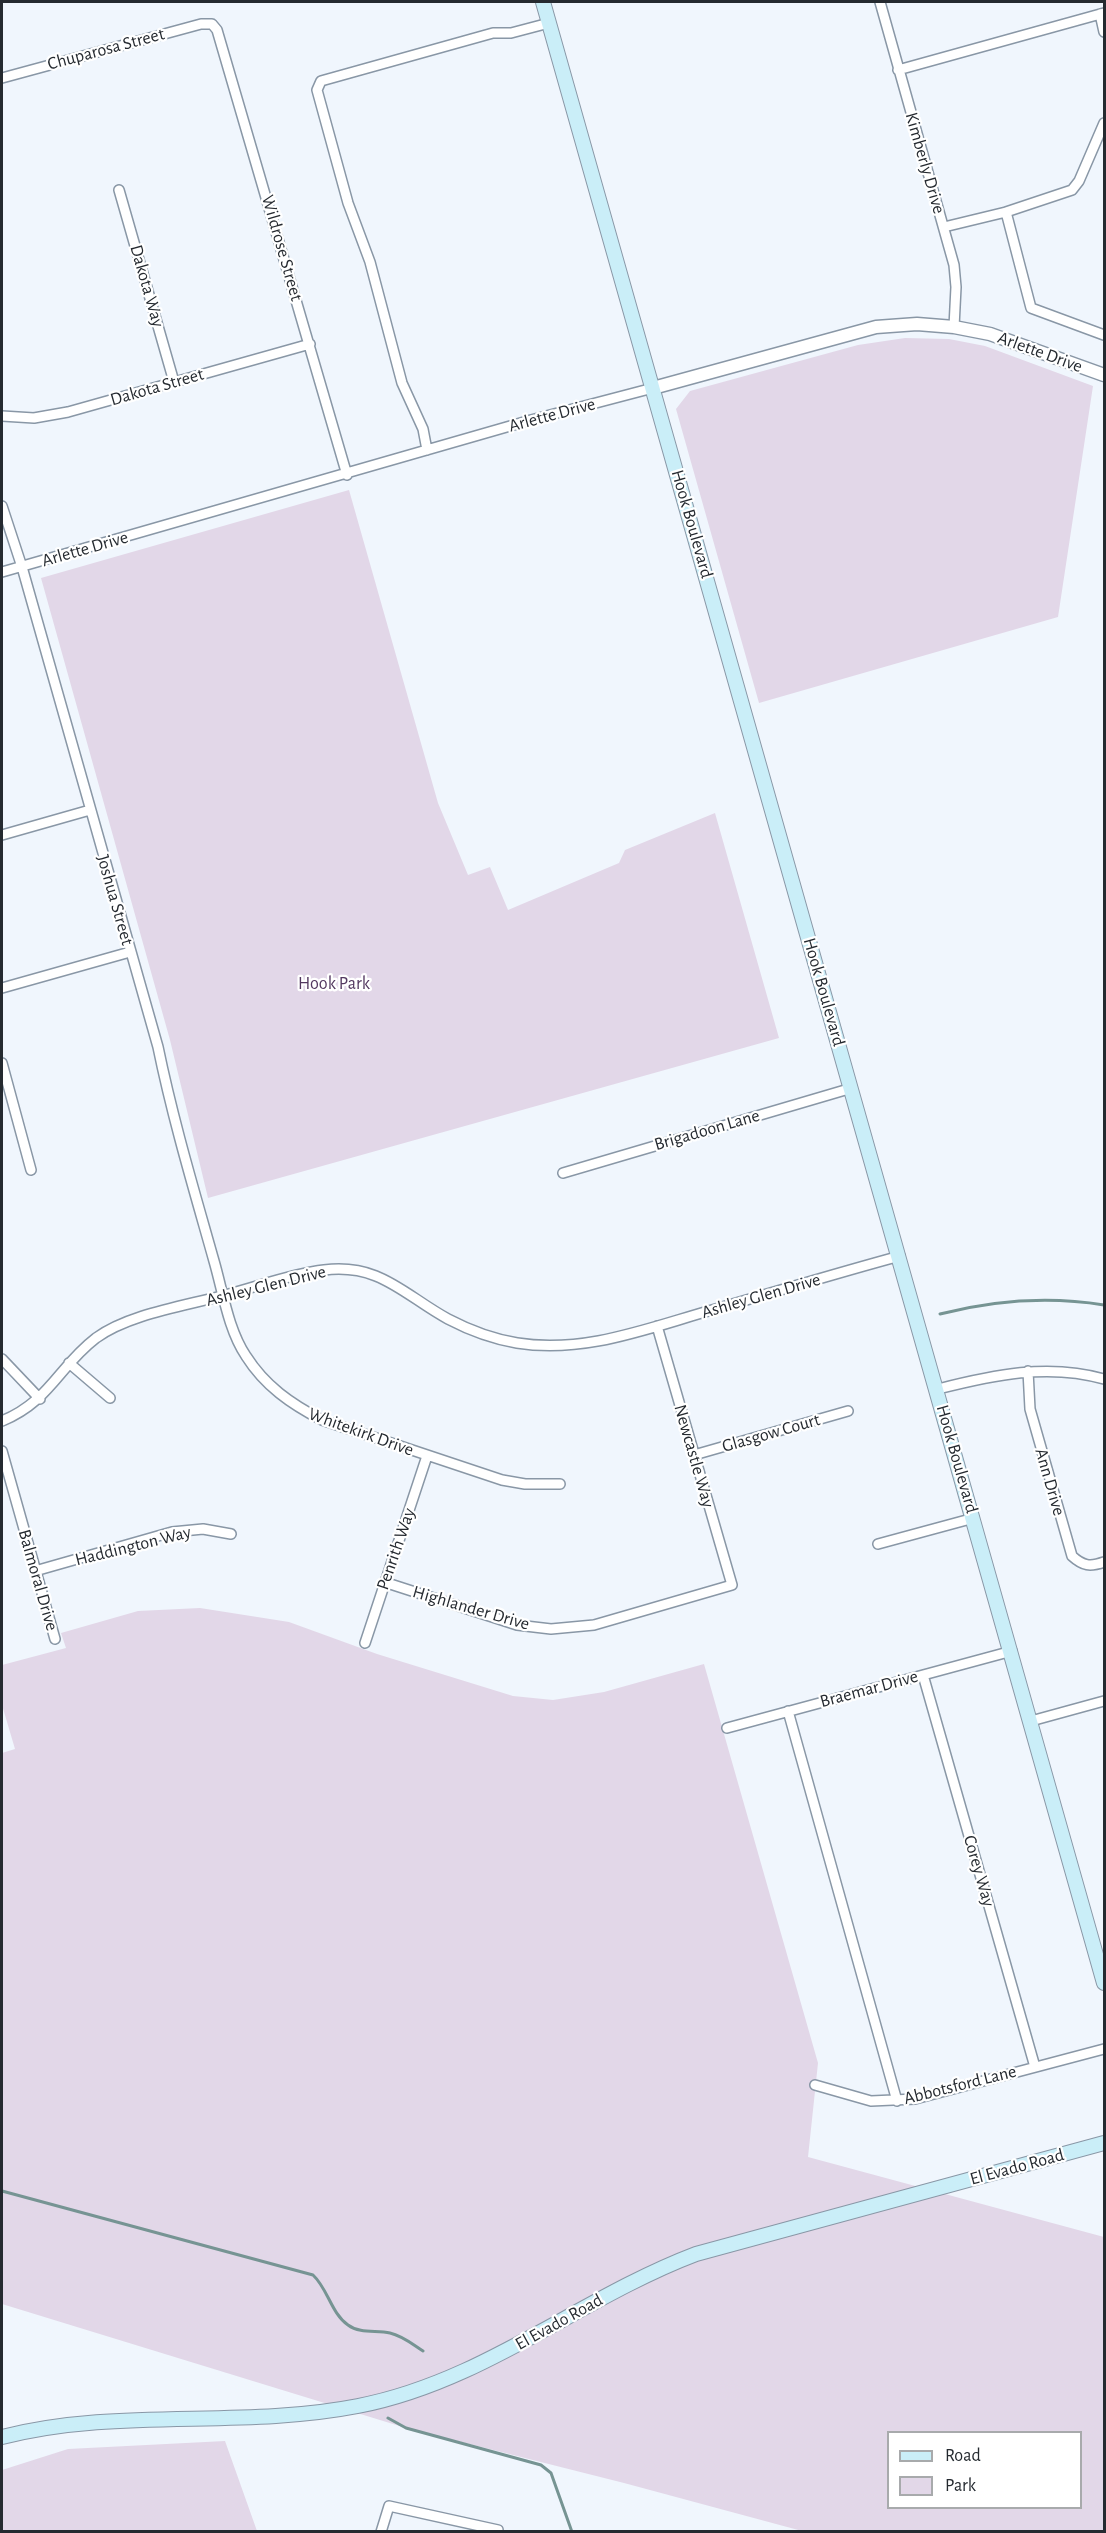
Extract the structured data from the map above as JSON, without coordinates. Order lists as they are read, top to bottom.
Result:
{
  "streets": {
    "main road": ["Hook Boulevard", "El Evado Road"],
    "street": [
      "Chuparosa Street",
      "Kimberly Drive",
      "Wildrose Street",
      "Dakota Way",
      "Arlette Drive",
      "Dakota Street",
      "Joshua Street",
      "Brigadoon Lane",
      "Ashley Glen Drive",
      "Whitekirk Drive",
      "Glasgow Court",
      "Newcastle Way",
      "Ann Drive",
      "Haddington Way",
      "Penrith Way",
      "Balmoral Drive",
      "Highlander Drive",
      "Braemar Drive",
      "Corey Way",
      "Abbotsford Lane"
    ]
  },
  "crossings": [
    ["Chuparosa Street", "Wildrose Street"],
    ["Kimberly Drive", "Arlette Drive"],
    ["Wildrose Street", "Arlette Drive"],
    ["Wildrose Street", "Dakota Street"],
    ["Dakota Way", "Dakota Street"],
    ["Arlette Drive", "Hook Boulevard"],
    ["Arlette Drive", "Joshua Street"],
    ["Hook Boulevard", "Brigadoon Lane"],
    ["Hook Boulevard", "Ashley Glen Drive"],
    ["Hook Boulevard", "Braemar Drive"],
    ["Joshua Street", "Ashley Glen Drive"],
    ["Joshua Street", "Whitekirk Drive"],
    ["Ashley Glen Drive", "Whitekirk Drive"],
    ["Ashley Glen Drive", "Newcastle Way"],
    ["Whitekirk Drive", "Penrith Way"],
    ["Glasgow Court", "Newcastle Way"],
    ["Newcastle Way", "Highlander Drive"],
    ["Haddington Way", "Balmoral Drive"],
    ["Penrith Way", "Highlander Drive"],
    ["Braemar Drive", "Corey Way"],
    ["Corey Way", "Abbotsford Lane"]
  ],
  "parks": ["Hook Park"],
  "legend": ["Road", "Park"]
}
